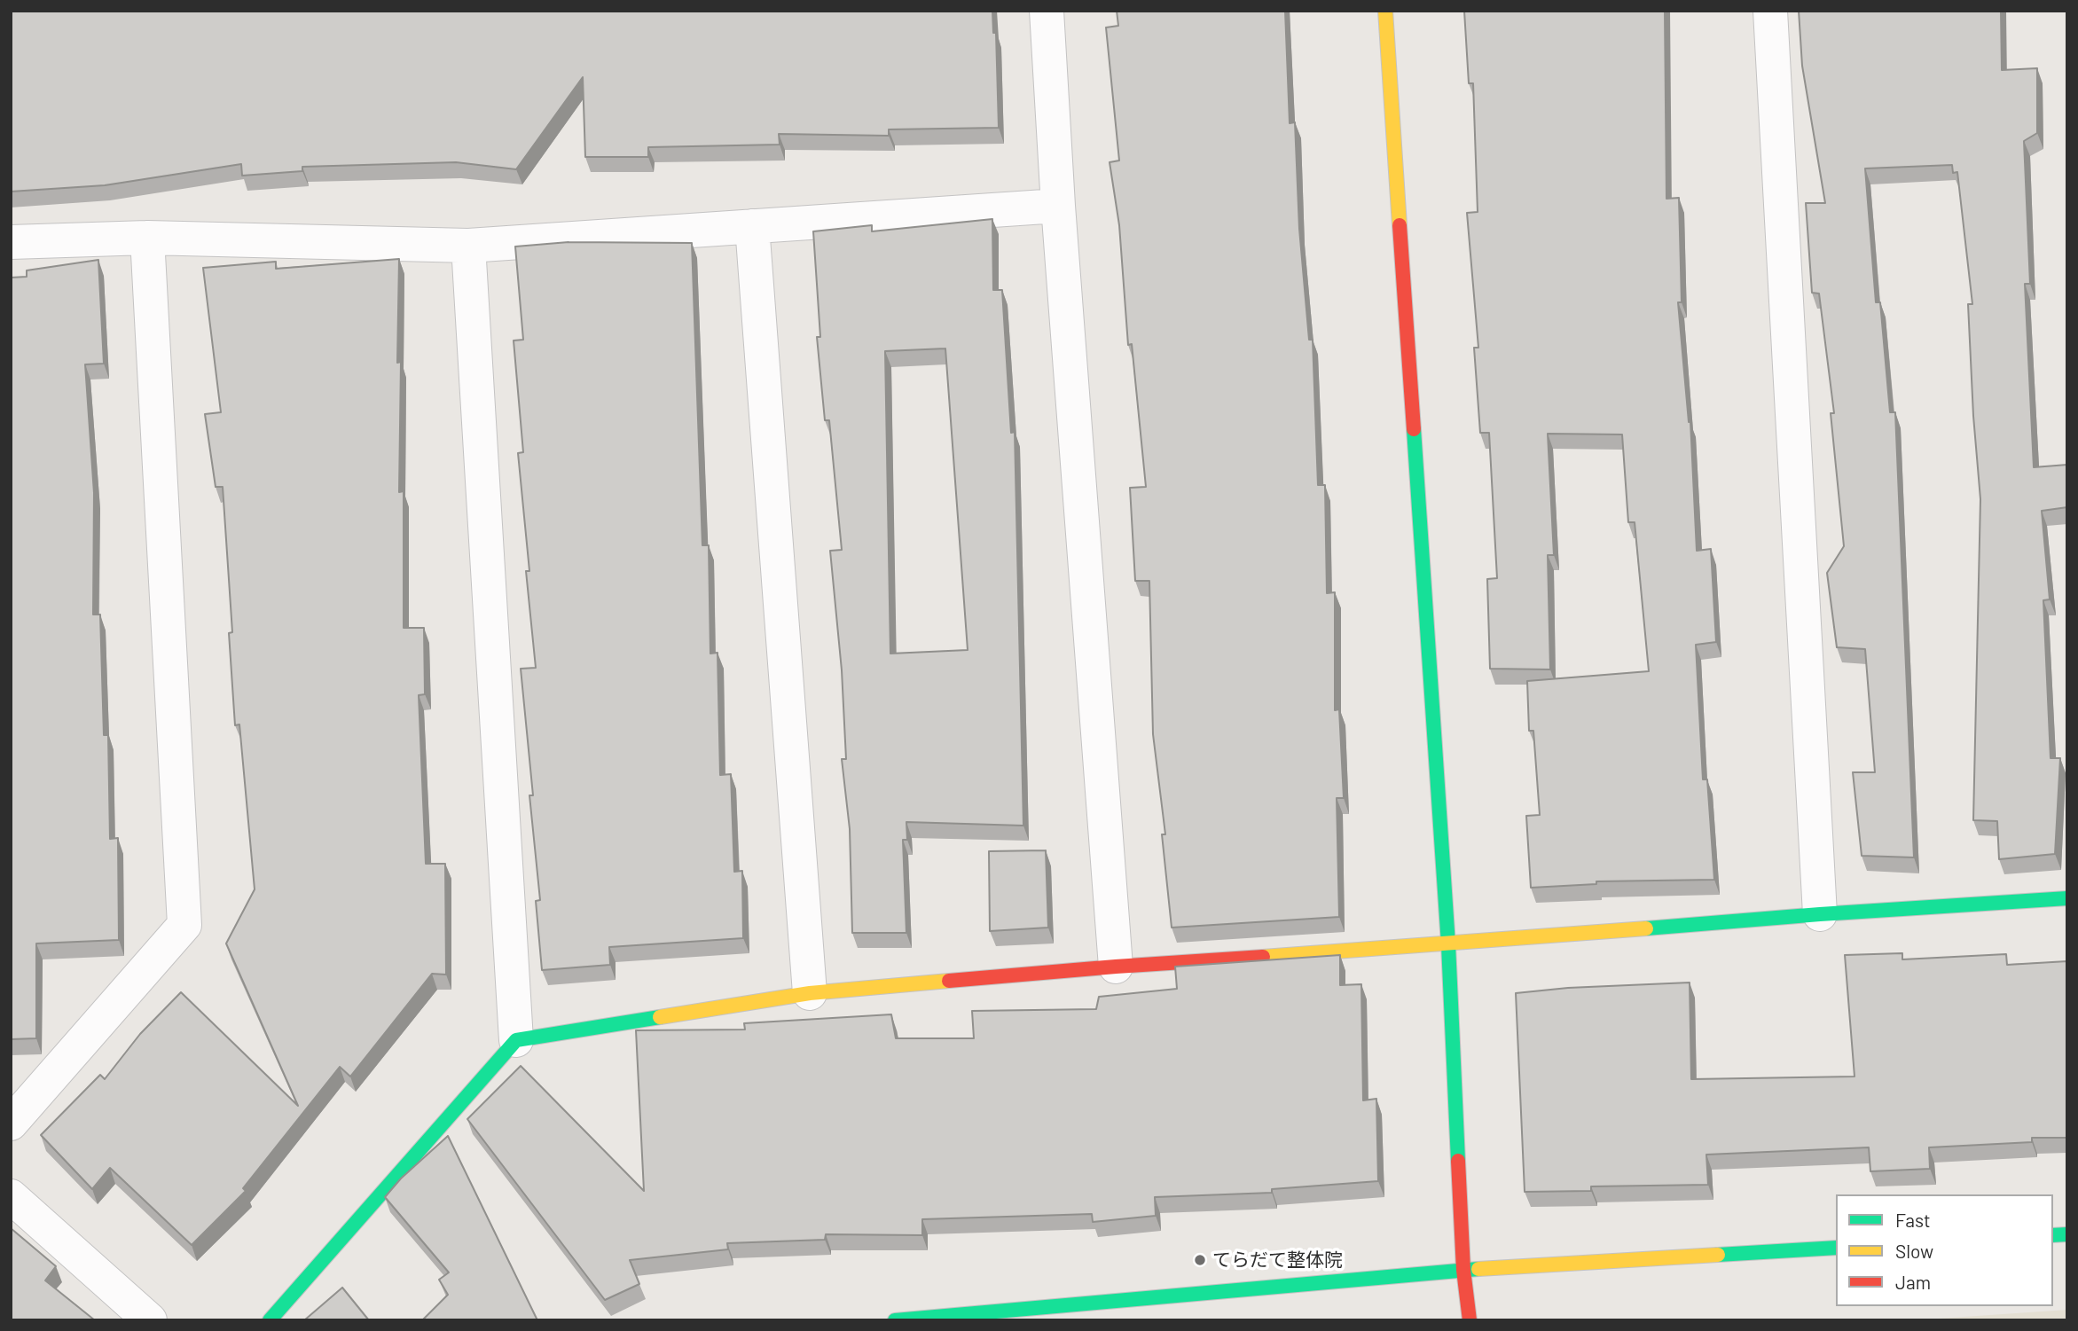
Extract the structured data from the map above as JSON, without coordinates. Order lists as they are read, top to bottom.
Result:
{
  "places": ["てらだて整体院"],
  "legend": ["Fast", "Slow", "Jam"]
}
